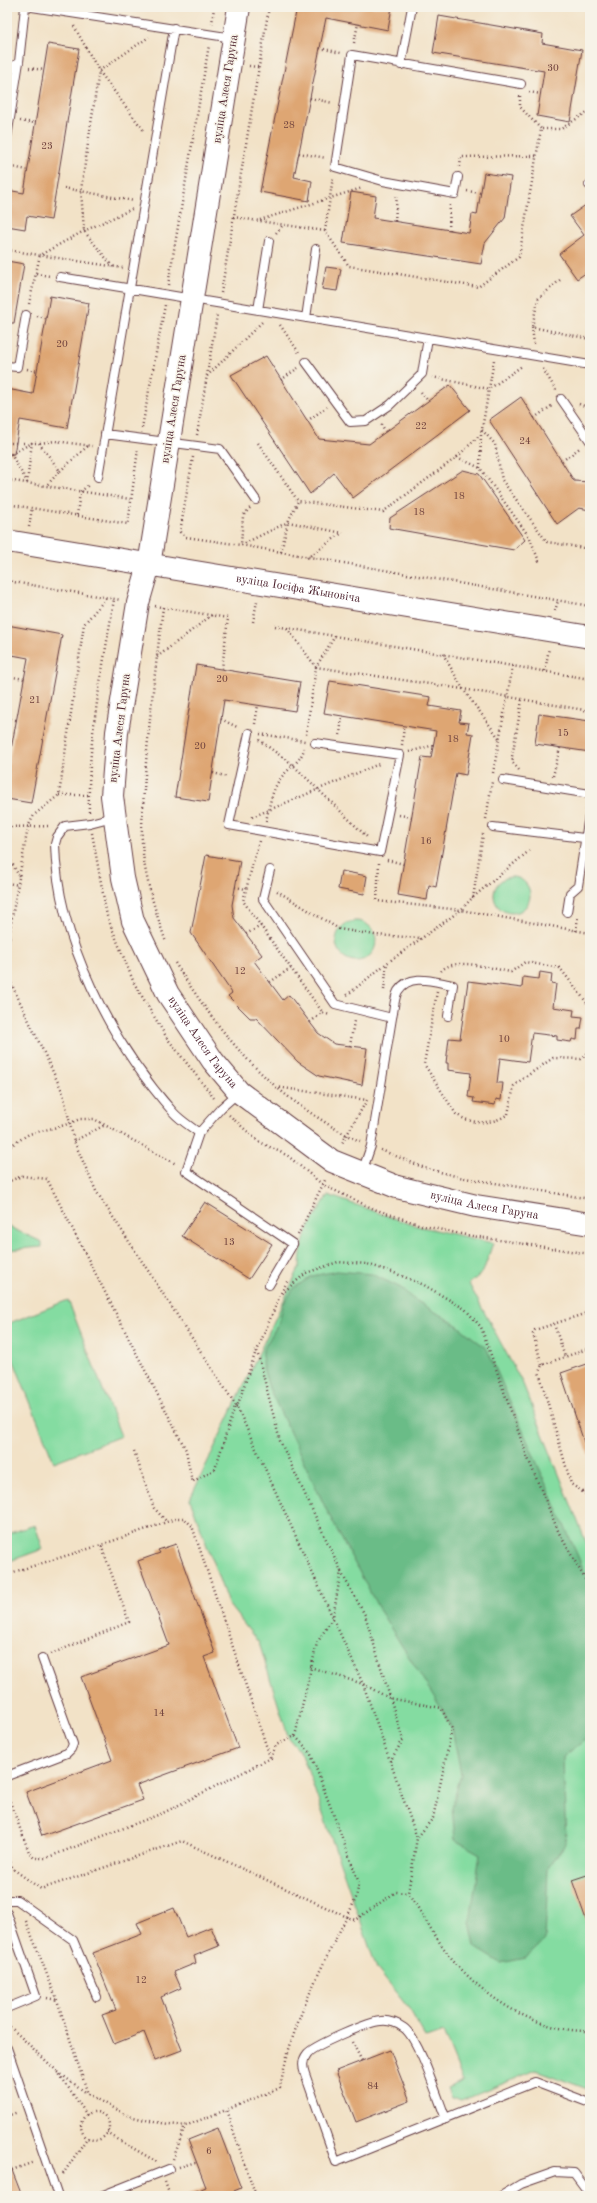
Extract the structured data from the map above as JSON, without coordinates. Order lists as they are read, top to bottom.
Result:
{
  "streets": {
    "street": ["вуліца Алеся Гаруна", "вуліца Іосіфа Жыновіча"]
  },
  "crossings": [
    ["вуліца Алеся Гаруна", "вуліца Іосіфа Жыновіча"]
  ],
  "house_numbers": [
    "30",
    "28",
    "23",
    "20",
    "22",
    "24",
    "18",
    "18",
    "20",
    "21",
    "15",
    "18",
    "20",
    "16",
    "12",
    "10",
    "13",
    "14",
    "12",
    "84",
    "6"
  ]
}
